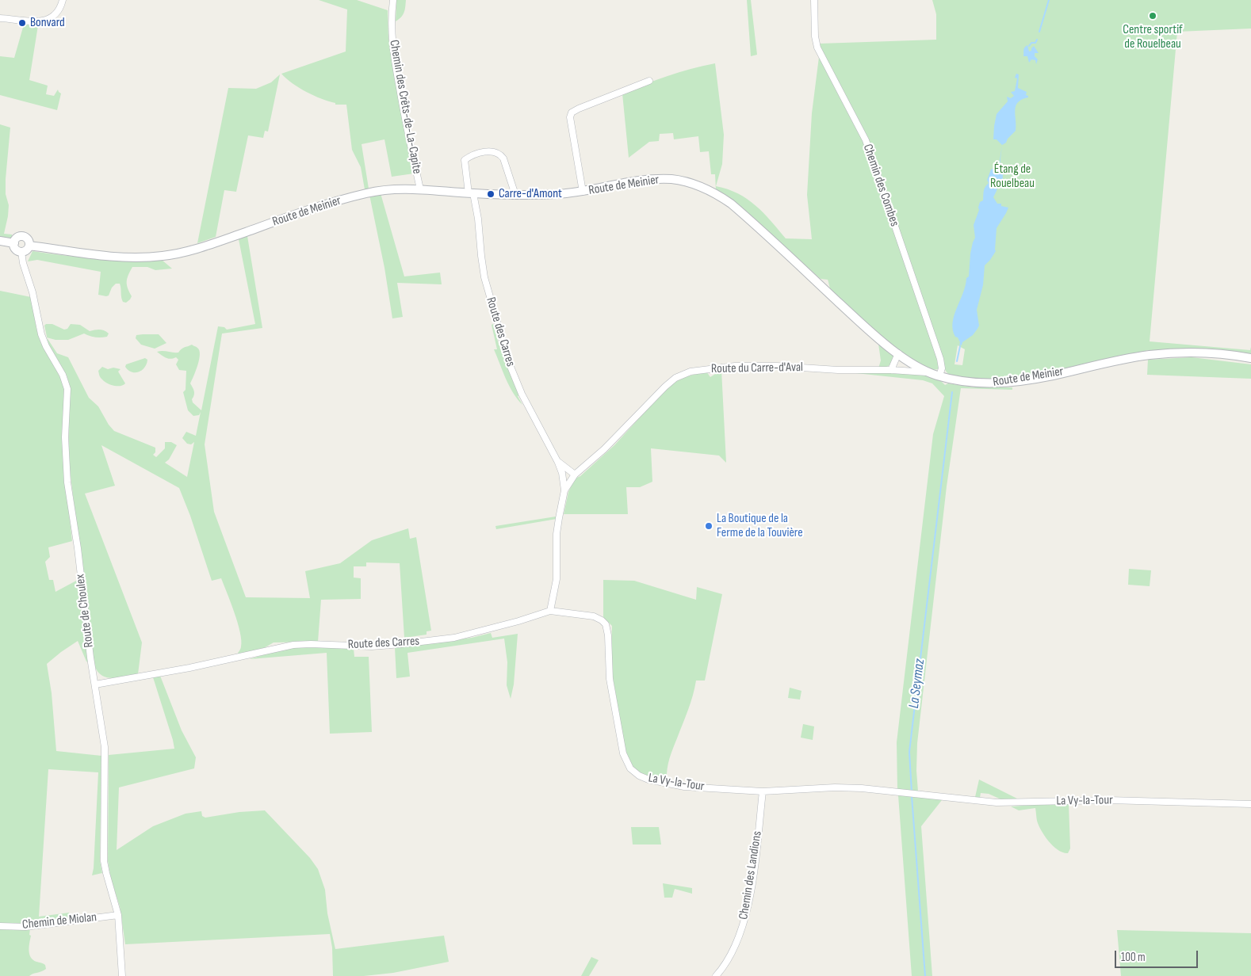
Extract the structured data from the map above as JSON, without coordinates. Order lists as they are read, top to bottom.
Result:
{
  "streets": {
    "street": [
      "Chemin des Crêts-de-La-Capite",
      "Route de Meinier",
      "Chemin des Combes",
      "Route des Carres",
      "Route du Carre-d'Aval",
      "Route de Choulex",
      "La Vy-la-Tour",
      "Chemin des Landions",
      "Chemin de Miolan"
    ]
  },
  "crossings": [
    ["Chemin des Crêts-de-La-Capite", "Route de Meinier"],
    ["Route de Meinier", "Chemin des Combes"],
    ["Route de Meinier", "Route des Carres"],
    ["Route de Meinier", "Route du Carre-d'Aval"],
    ["Route de Meinier", "Route de Choulex"],
    ["Route des Carres", "Route du Carre-d'Aval"],
    ["Route des Carres", "Route de Choulex"],
    ["Route des Carres", "La Vy-la-Tour"],
    ["Route de Choulex", "Chemin de Miolan"],
    ["La Vy-la-Tour", "Chemin des Landions"]
  ],
  "water": ["La Seymaz"],
  "parks": ["Étang de Rouelbeau"],
  "places": [
    "Centre sportif de Rouelbeau",
    "Bonvard",
    "Carre-d'Amont",
    "La Boutique de la Ferme de la Touvière"
  ],
  "scale_bar": "100 m"
}
